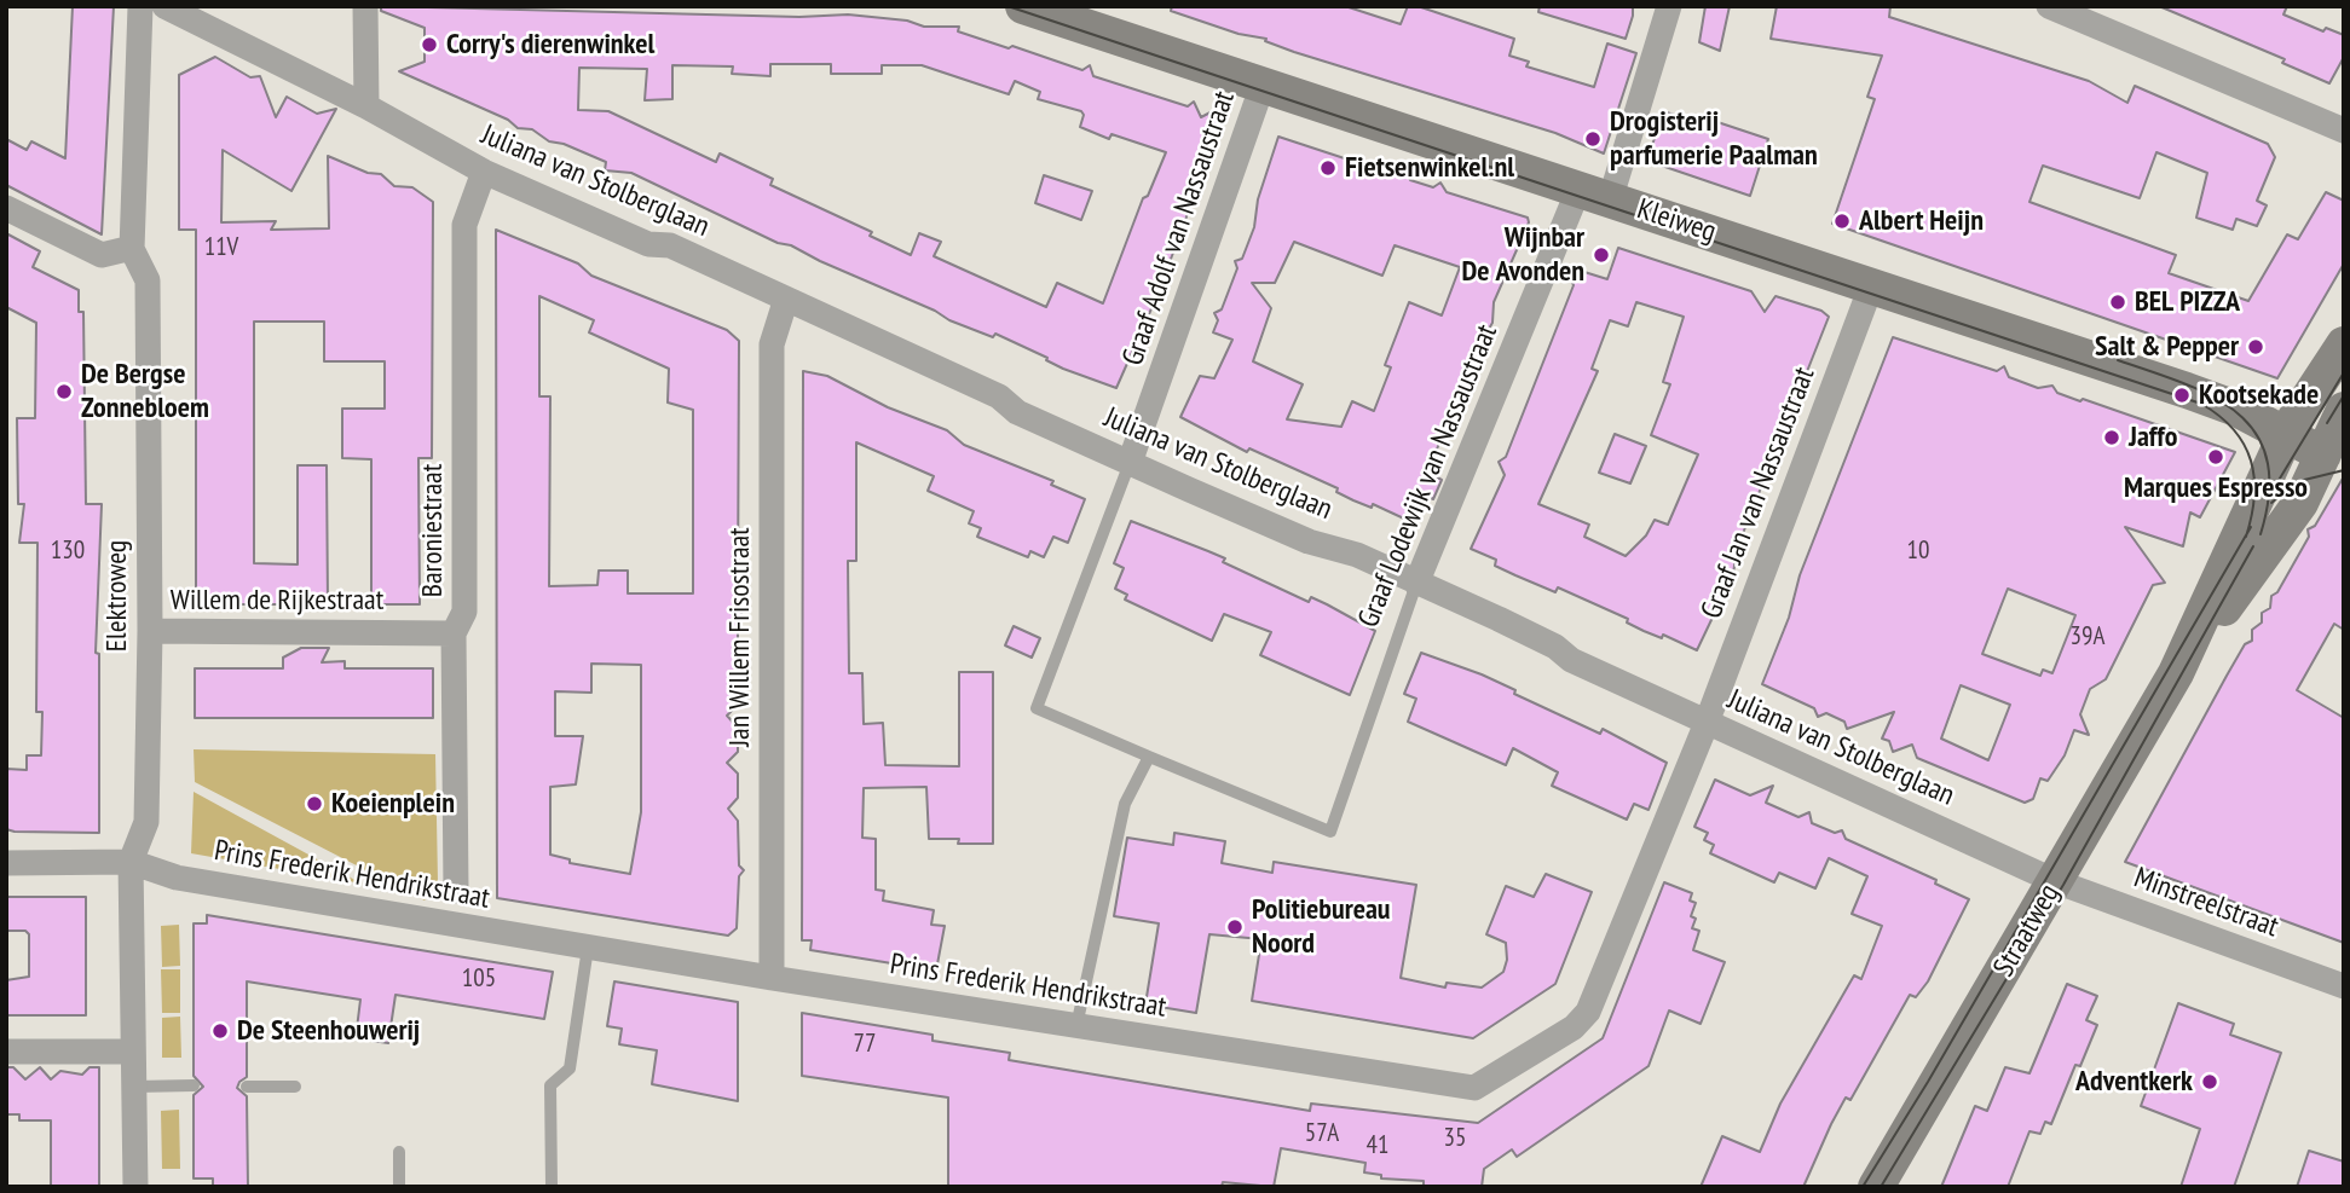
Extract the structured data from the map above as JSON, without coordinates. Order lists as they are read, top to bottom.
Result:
{
  "streets": {
    "street": [
      "Juliana van Stolberglaan",
      "Kleiweg",
      "Graaf Adolf van Nassaustraat",
      "Graaf Lodewijk van Nassaustraat",
      "Graaf Jan van Nassaustraat",
      "Baroniestraat",
      "Elektroweg",
      "Willem de Rijkestraat",
      "Jan Willem Frisostraat",
      "Prins Frederik Hendrikstraat",
      "Minstreelstraat",
      "Straatweg"
    ]
  },
  "crossings": [
    ["Juliana van Stolberglaan", "Graaf Adolf van Nassaustraat"],
    ["Juliana van Stolberglaan", "Graaf Lodewijk van Nassaustraat"],
    ["Juliana van Stolberglaan", "Graaf Jan van Nassaustraat"],
    ["Juliana van Stolberglaan", "Baroniestraat"],
    ["Juliana van Stolberglaan", "Jan Willem Frisostraat"],
    ["Juliana van Stolberglaan", "Prins Frederik Hendrikstraat"],
    ["Juliana van Stolberglaan", "Minstreelstraat"],
    ["Juliana van Stolberglaan", "Straatweg"],
    ["Kleiweg", "Graaf Adolf van Nassaustraat"],
    ["Kleiweg", "Graaf Lodewijk van Nassaustraat"],
    ["Kleiweg", "Graaf Jan van Nassaustraat"],
    ["Kleiweg", "Straatweg"],
    ["Graaf Adolf van Nassaustraat", "Graaf Lodewijk van Nassaustraat"],
    ["Graaf Jan van Nassaustraat", "Prins Frederik Hendrikstraat"],
    ["Baroniestraat", "Willem de Rijkestraat"],
    ["Elektroweg", "Willem de Rijkestraat"],
    ["Elektroweg", "Prins Frederik Hendrikstraat"],
    ["Jan Willem Frisostraat", "Prins Frederik Hendrikstraat"],
    ["Minstreelstraat", "Straatweg"]
  ],
  "places": [
    "Corry's dierenwinkel",
    "Drogisterij parfumerie Paalman",
    "Fietsenwinkel.nl",
    "Albert Heijn",
    "Wijnbar De Avonden",
    "BEL PIZZA",
    "Salt & Pepper",
    "De Bergse Zonnebloem",
    "Kootsekade",
    "Jaffo",
    "Marques Espresso",
    "Koeienplein",
    "Politiebureau Noord",
    "De Steenhouwerij",
    "Adventkerk"
  ],
  "house_numbers": [
    "11V",
    "130",
    "10",
    "39A",
    "105",
    "77",
    "57A",
    "35",
    "41"
  ]
}
